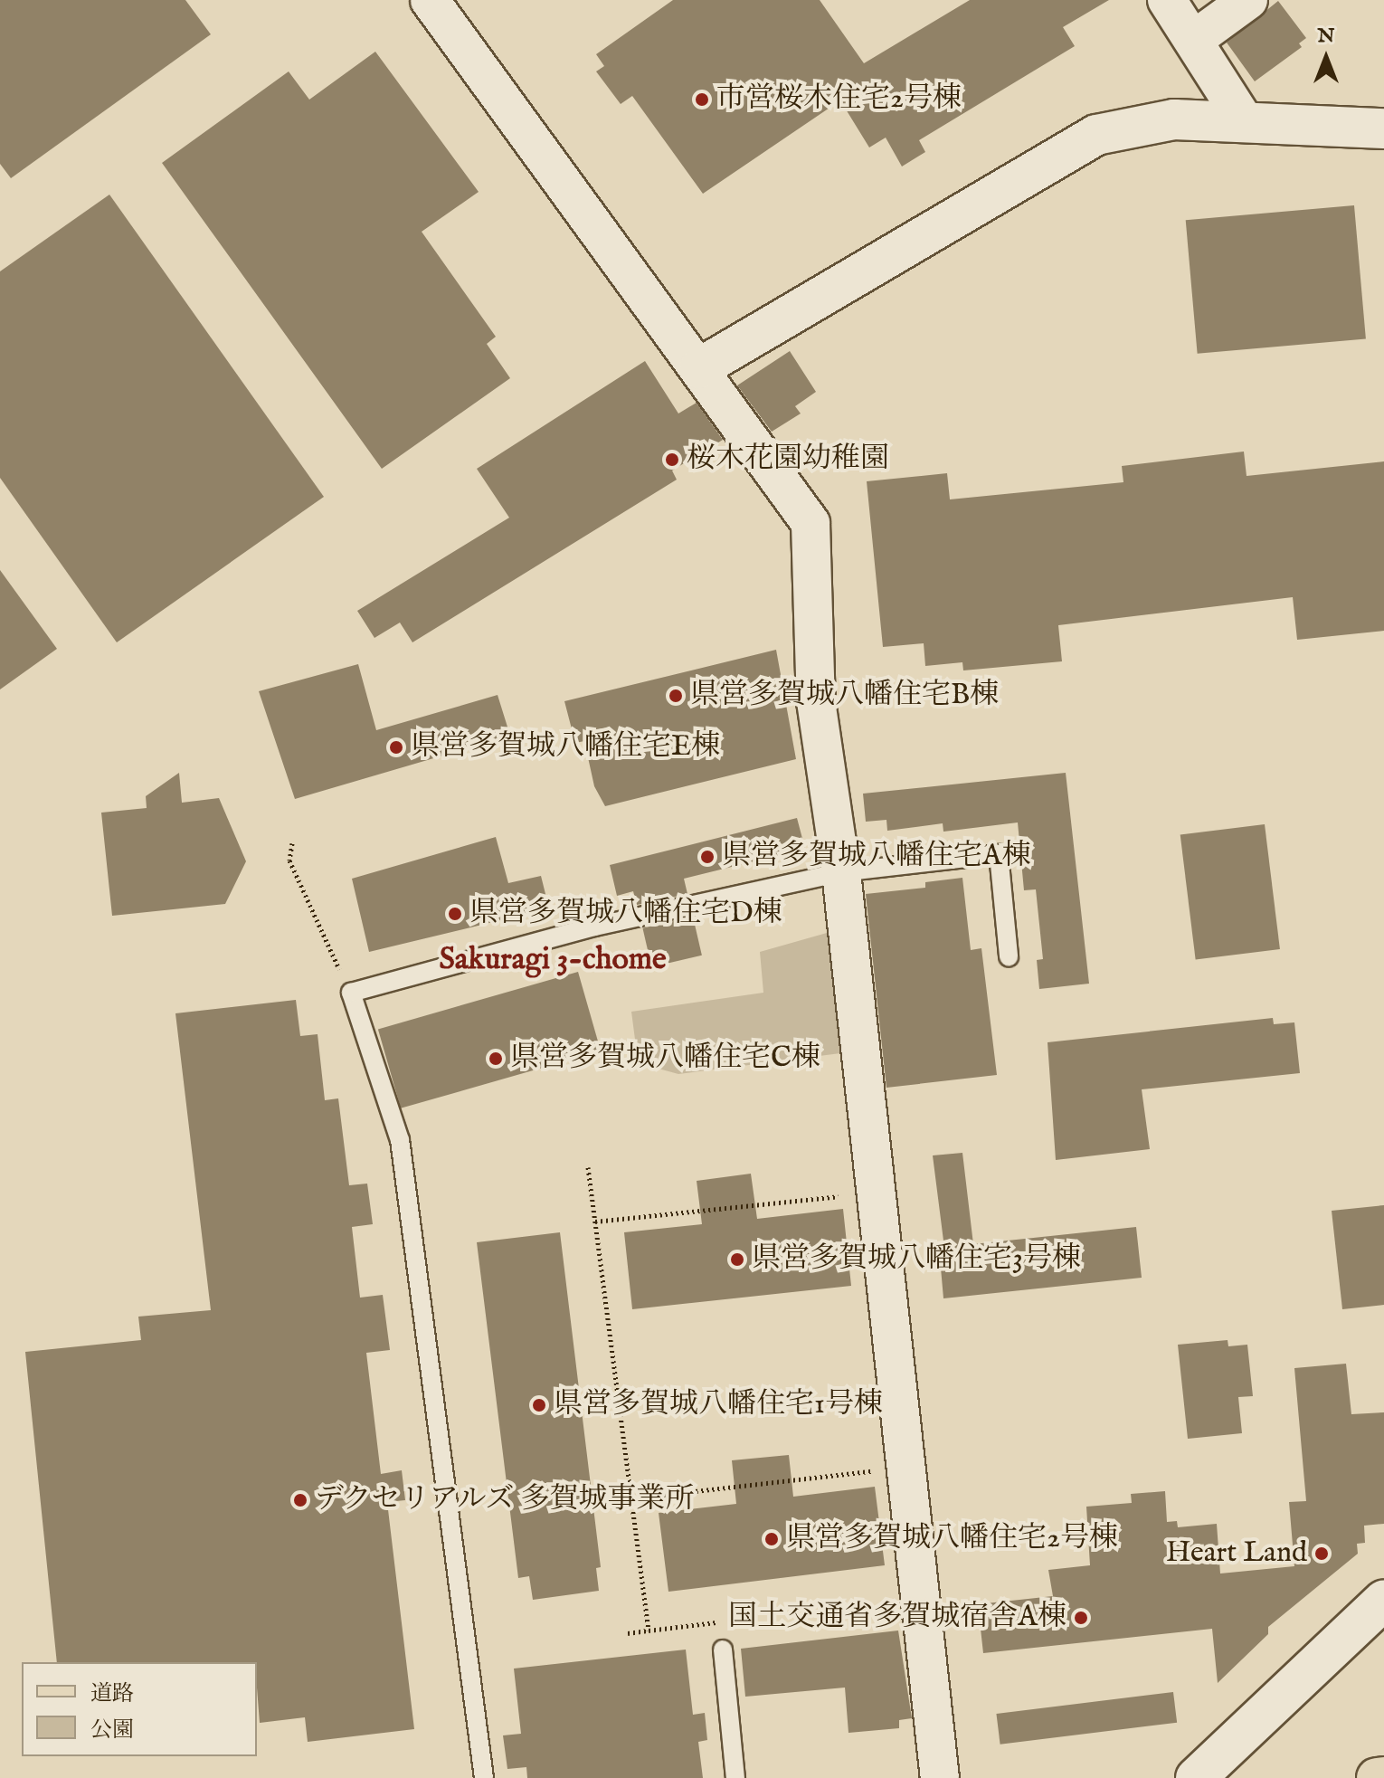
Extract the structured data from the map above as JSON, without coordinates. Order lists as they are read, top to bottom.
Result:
{
  "districts": ["Sakuragi 3-chome"],
  "places": [
    "市営桜木住宅2号棟",
    "桜木花園幼稚園",
    "県営多賀城八幡住宅B棟",
    "県営多賀城八幡住宅E棟",
    "県営多賀城八幡住宅A棟",
    "県営多賀城八幡住宅D棟",
    "県営多賀城八幡住宅C棟",
    "県営多賀城八幡住宅3号棟",
    "県営多賀城八幡住宅1号棟",
    "デクセリアルズ 多賀城事業所",
    "県営多賀城八幡住宅2号棟",
    "Heart Land",
    "国土交通省多賀城宿舎A棟"
  ],
  "legend": ["道路", "公園"],
  "north": "top"
}
